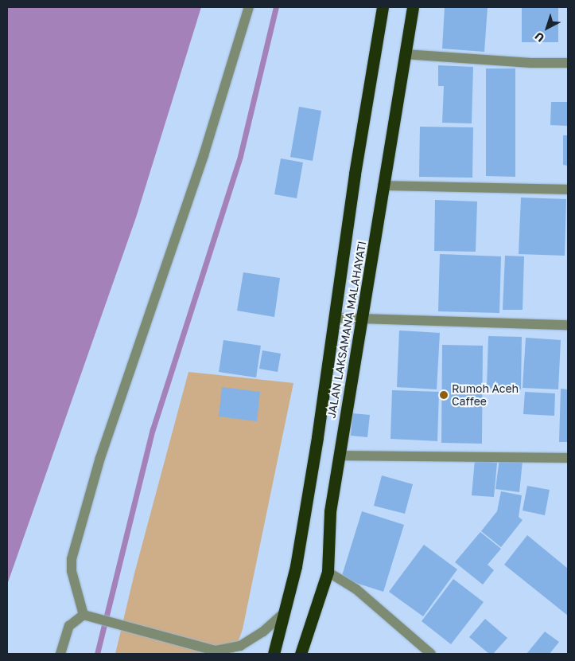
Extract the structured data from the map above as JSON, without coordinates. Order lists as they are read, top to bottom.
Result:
{
  "streets": {
    "highway": ["JALAN LAKSAMANA MALAHAYATI"]
  },
  "places": ["Rumoh Aceh Caffee"],
  "north": "bottom left"
}
